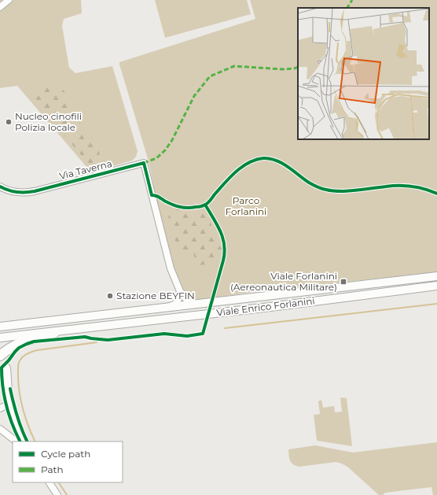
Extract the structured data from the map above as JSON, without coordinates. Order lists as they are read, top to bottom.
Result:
{
  "streets": {
    "main road": ["Viale Enrico Forlanini"],
    "street": ["Via Taverna"]
  },
  "crossings": [
    ["Via Taverna", "Viale Enrico Forlanini"]
  ],
  "parks": ["Parco Forlanini"],
  "places": {
    "other": ["Nucleo cinofili Polizia locale", "Stazione BEYFIN"],
    "transit": ["Viale Forlanini (Aereonautica Militare)"]
  },
  "legend": ["Cycle path", "Path"]
}
